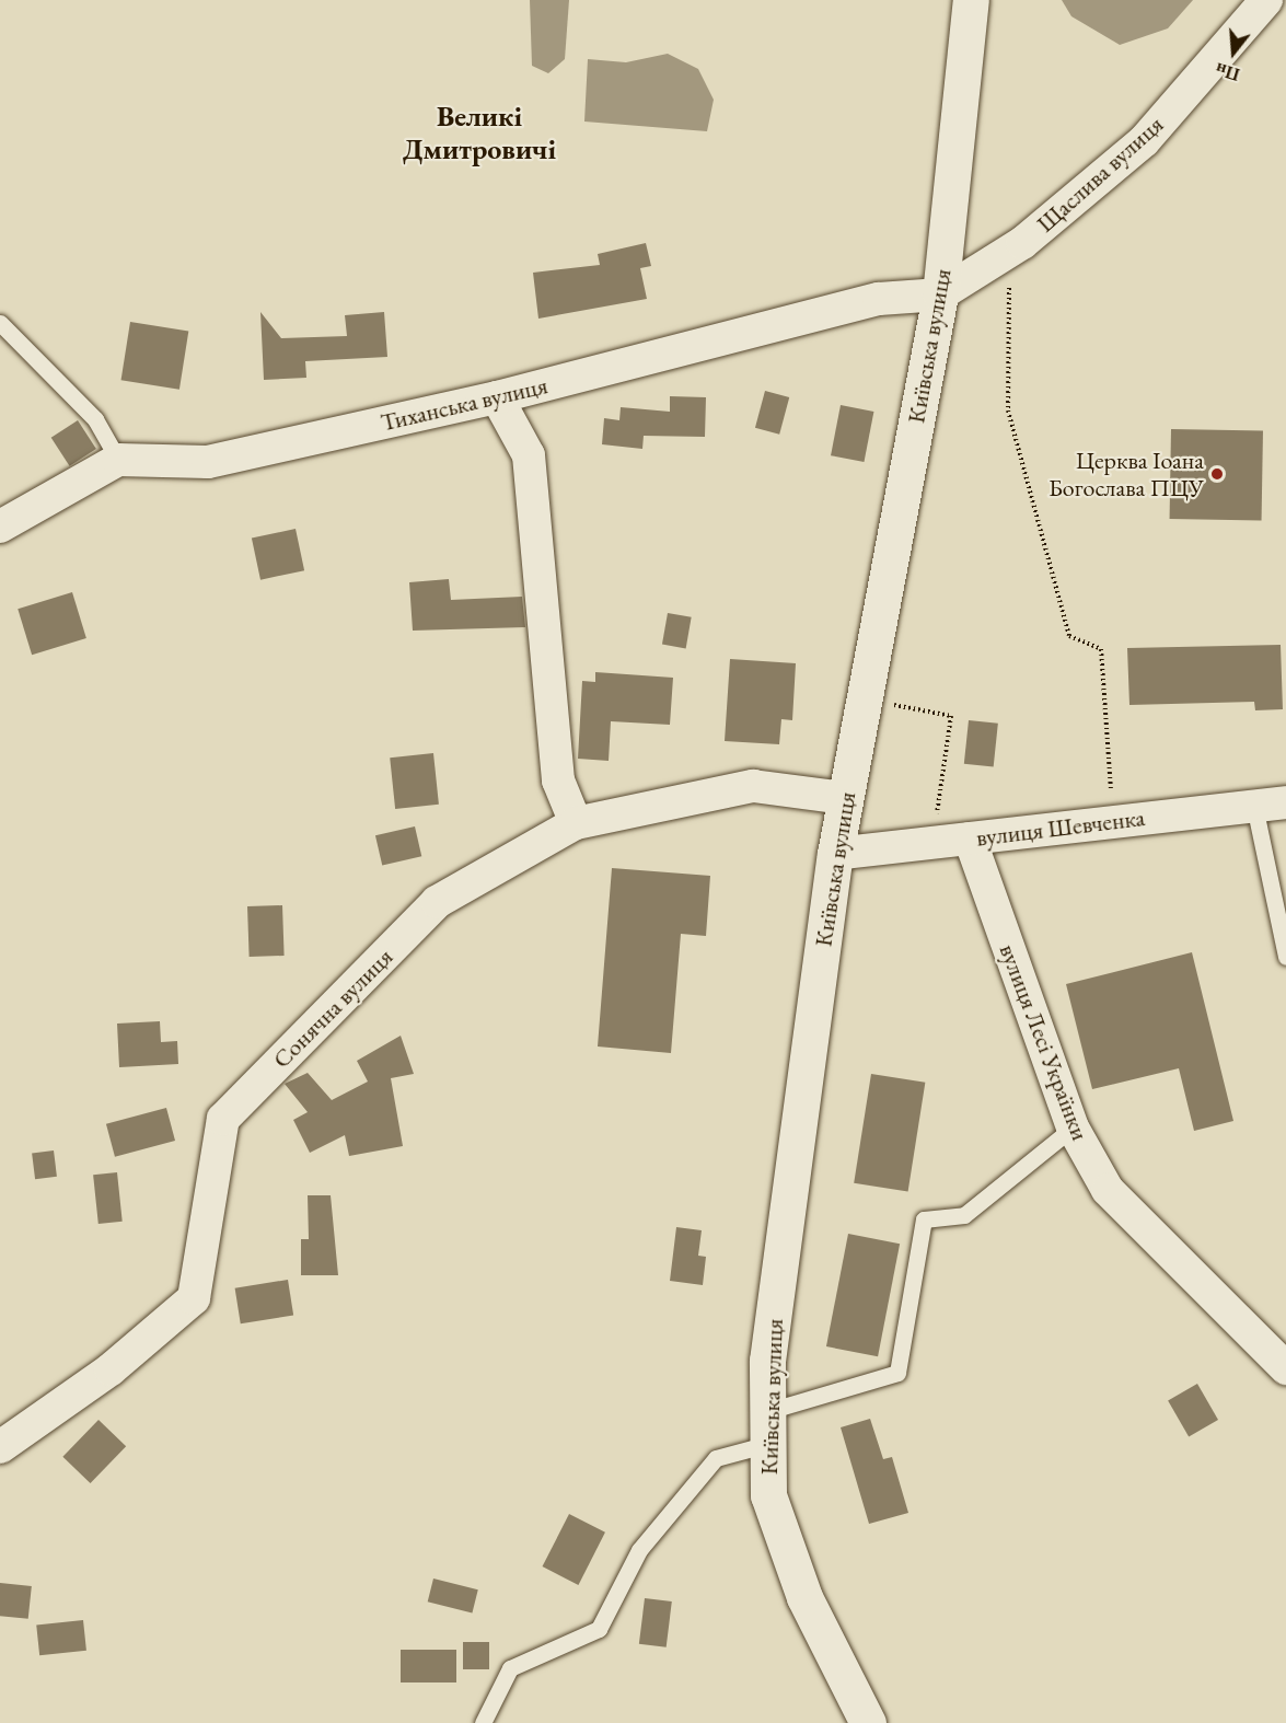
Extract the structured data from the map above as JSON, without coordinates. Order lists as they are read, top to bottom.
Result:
{
  "streets": {
    "main road": ["Київська вулиця"],
    "street": [
      "Щаслива вулиця",
      "Тиханська вулиця",
      "вулиця Шевченка",
      "Сонячна вулиця",
      "вулиця Лесі Українки"
    ]
  },
  "crossings": [
    ["Щаслива вулиця", "Київська вулиця"],
    ["Щаслива вулиця", "Тиханська вулиця"],
    ["Київська вулиця", "Тиханська вулиця"],
    ["Київська вулиця", "вулиця Шевченка"],
    ["Київська вулиця", "Сонячна вулиця"],
    ["вулиця Шевченка", "вулиця Лесі Українки"]
  ],
  "districts": ["Великі Дмитровичі"],
  "places": ["Церква Іоана Богослава ПЦУ"],
  "north": "bottom"
}
